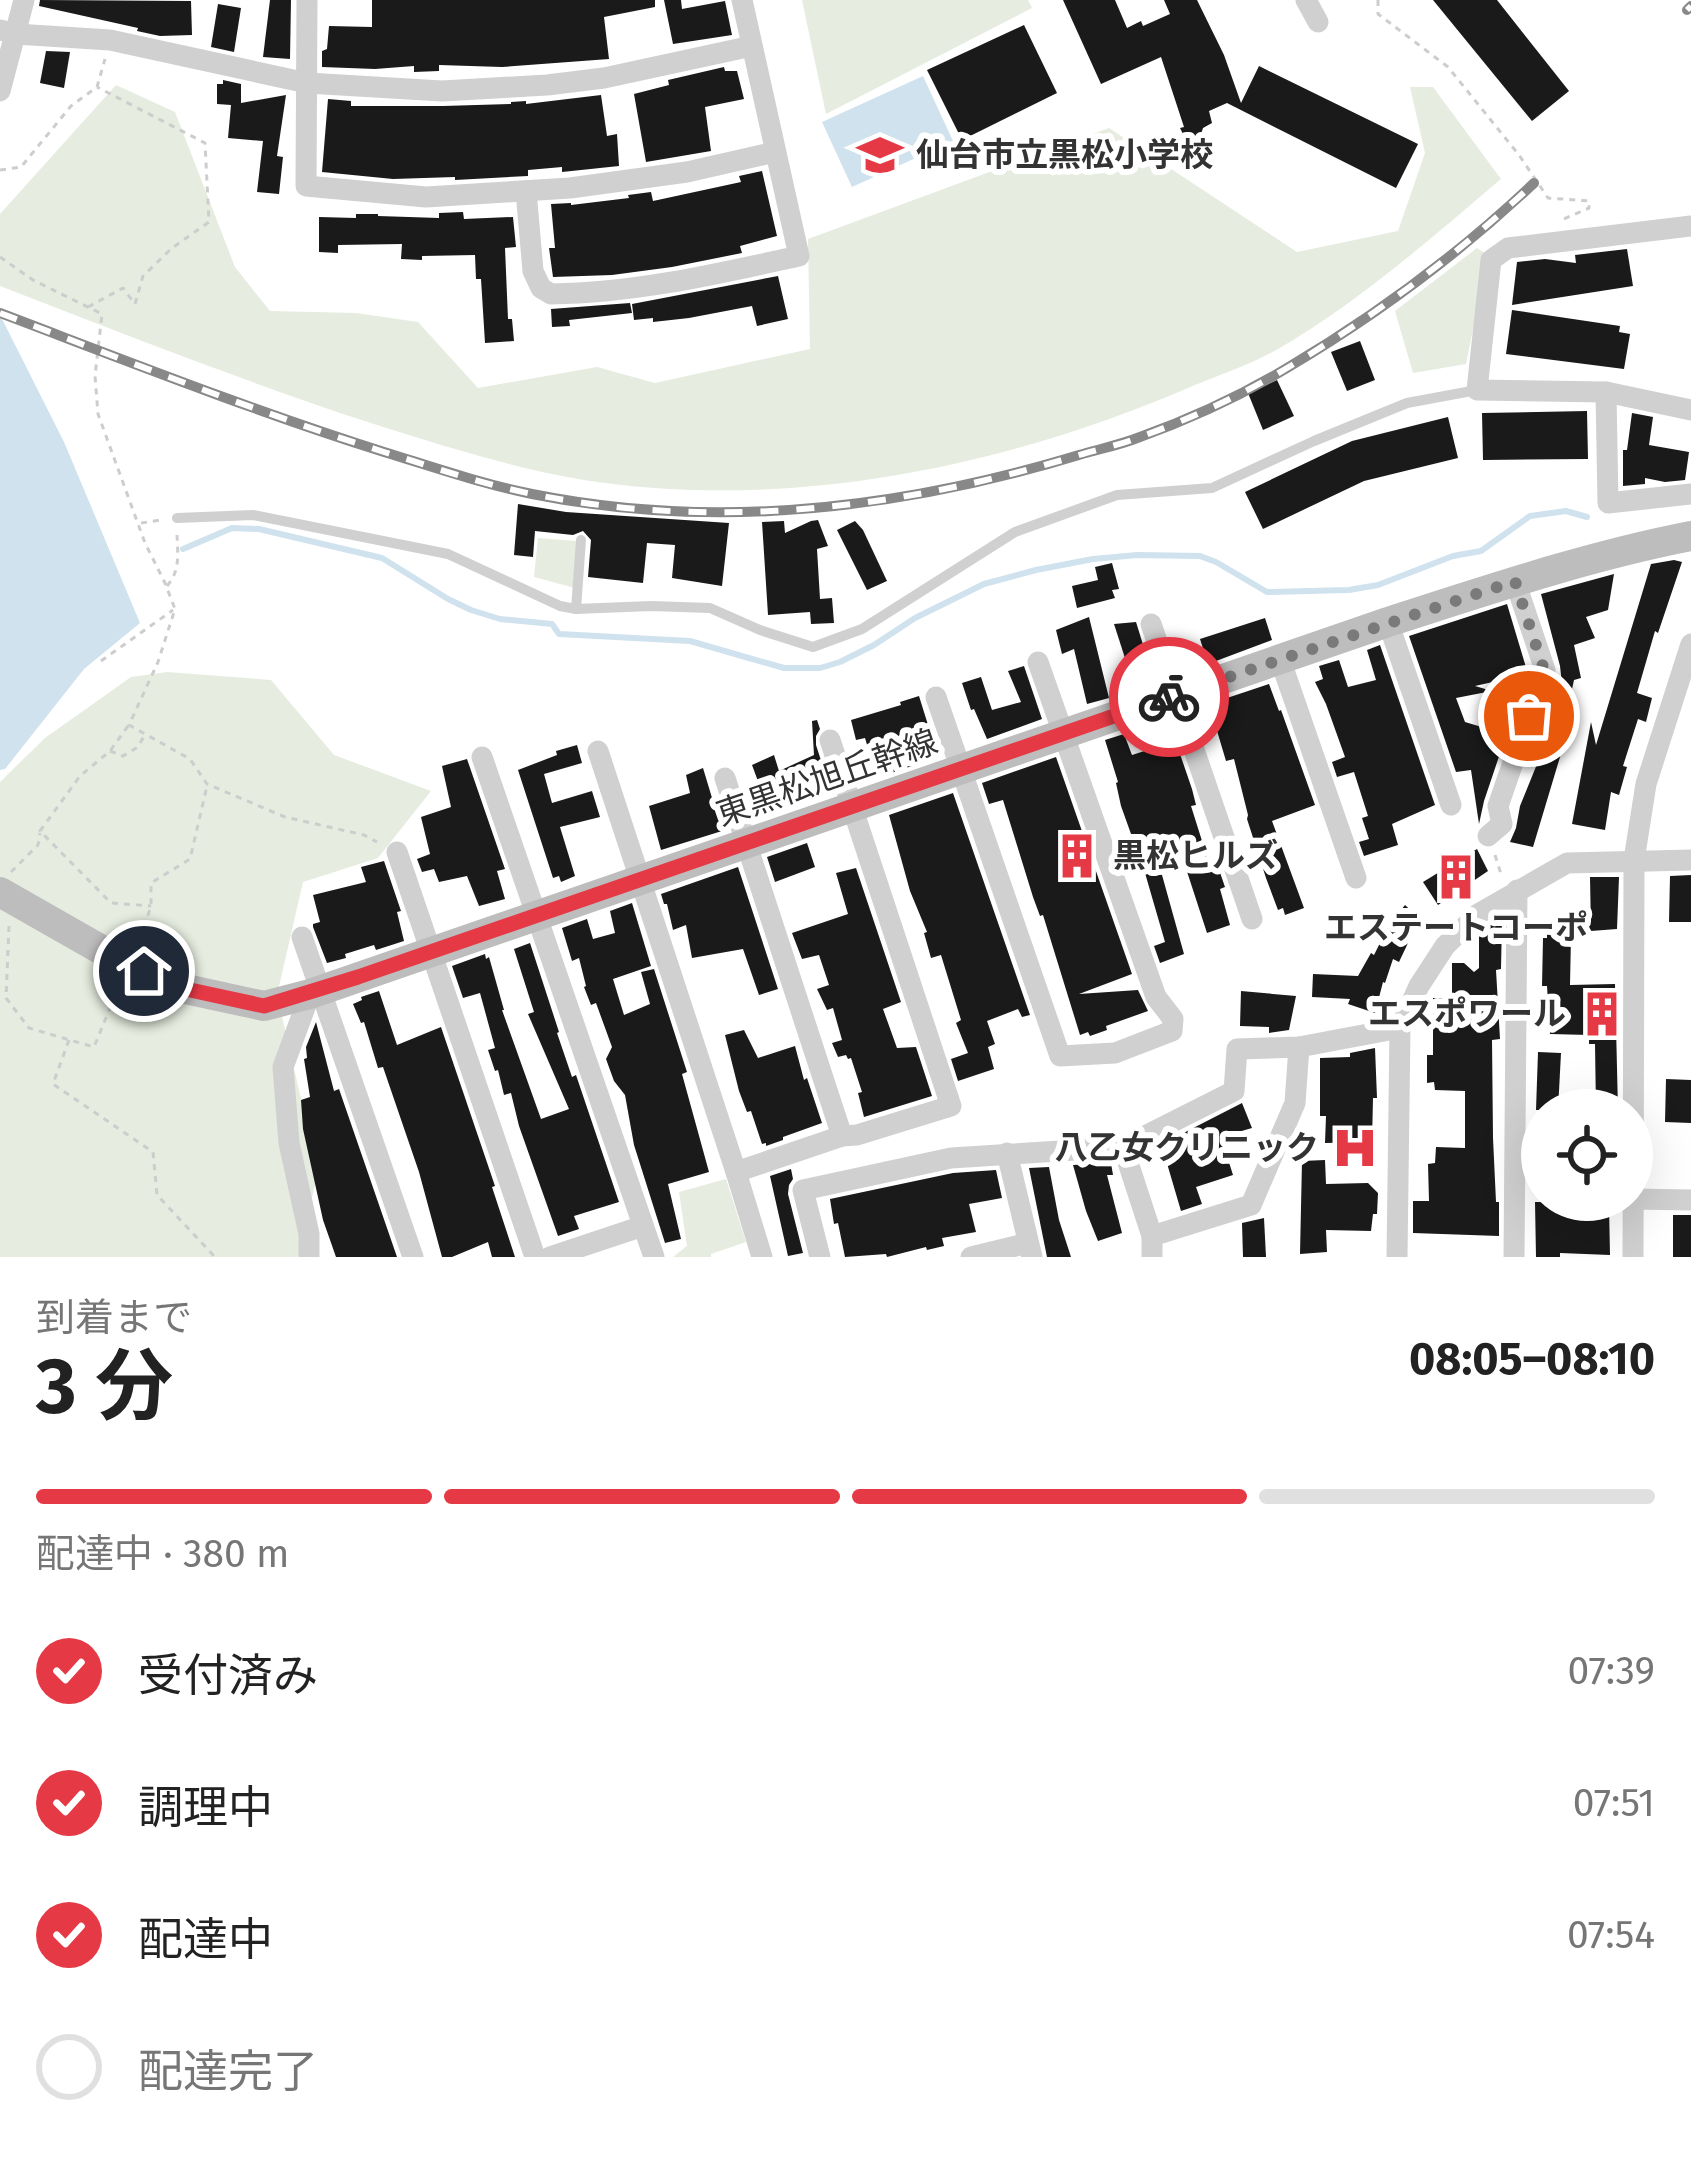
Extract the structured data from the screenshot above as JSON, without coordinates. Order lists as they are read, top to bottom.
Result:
{
  "streets": {
    "street": ["東黒松旭丘幹線"]
  },
  "places": {
    "school or university": ["仙台市立黒松小学校"],
    "building": ["黒松ヒルズ", "エステートコーポ", "エスポワール"],
    "hospital": ["八乙女クリニック"]
  },
  "page": {
    "heading": ["3 分", "到着まで", "08:05–08:10"],
    "bar": "配達中 · 380 m",
    "list": [
      ["受付済み", "07:39"],
      ["調理中", "07:51"],
      ["配達中", "07:54"],
      "配達完了"
    ]
  }
}
